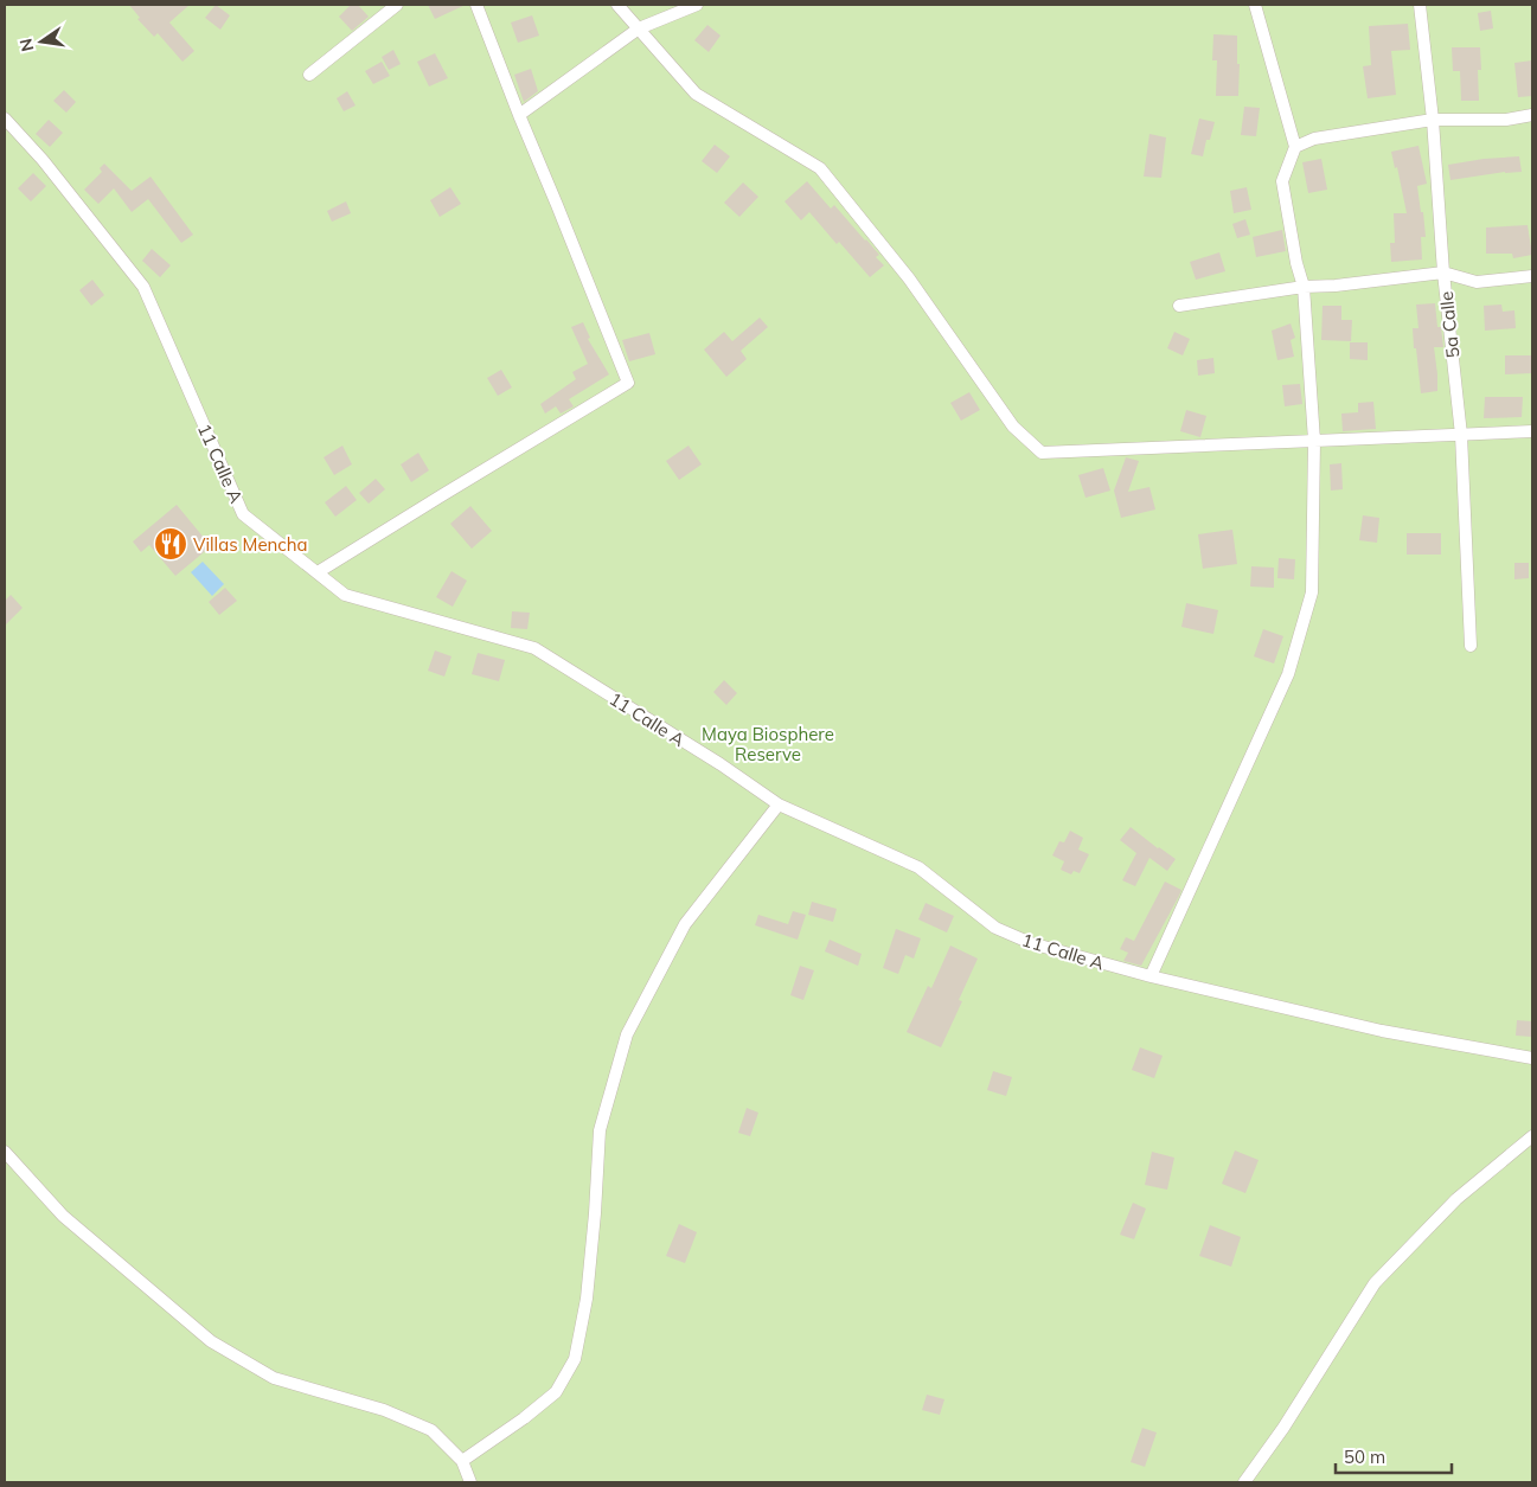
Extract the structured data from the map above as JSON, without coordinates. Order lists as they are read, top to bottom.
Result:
{
  "streets": {
    "street": ["5a Calle", "11 Calle A"]
  },
  "parks": ["Maya Biosphere Reserve"],
  "places": {
    "restaurant": ["Villas Mencha"]
  },
  "scale_bar": "50 m",
  "north": "left"
}
